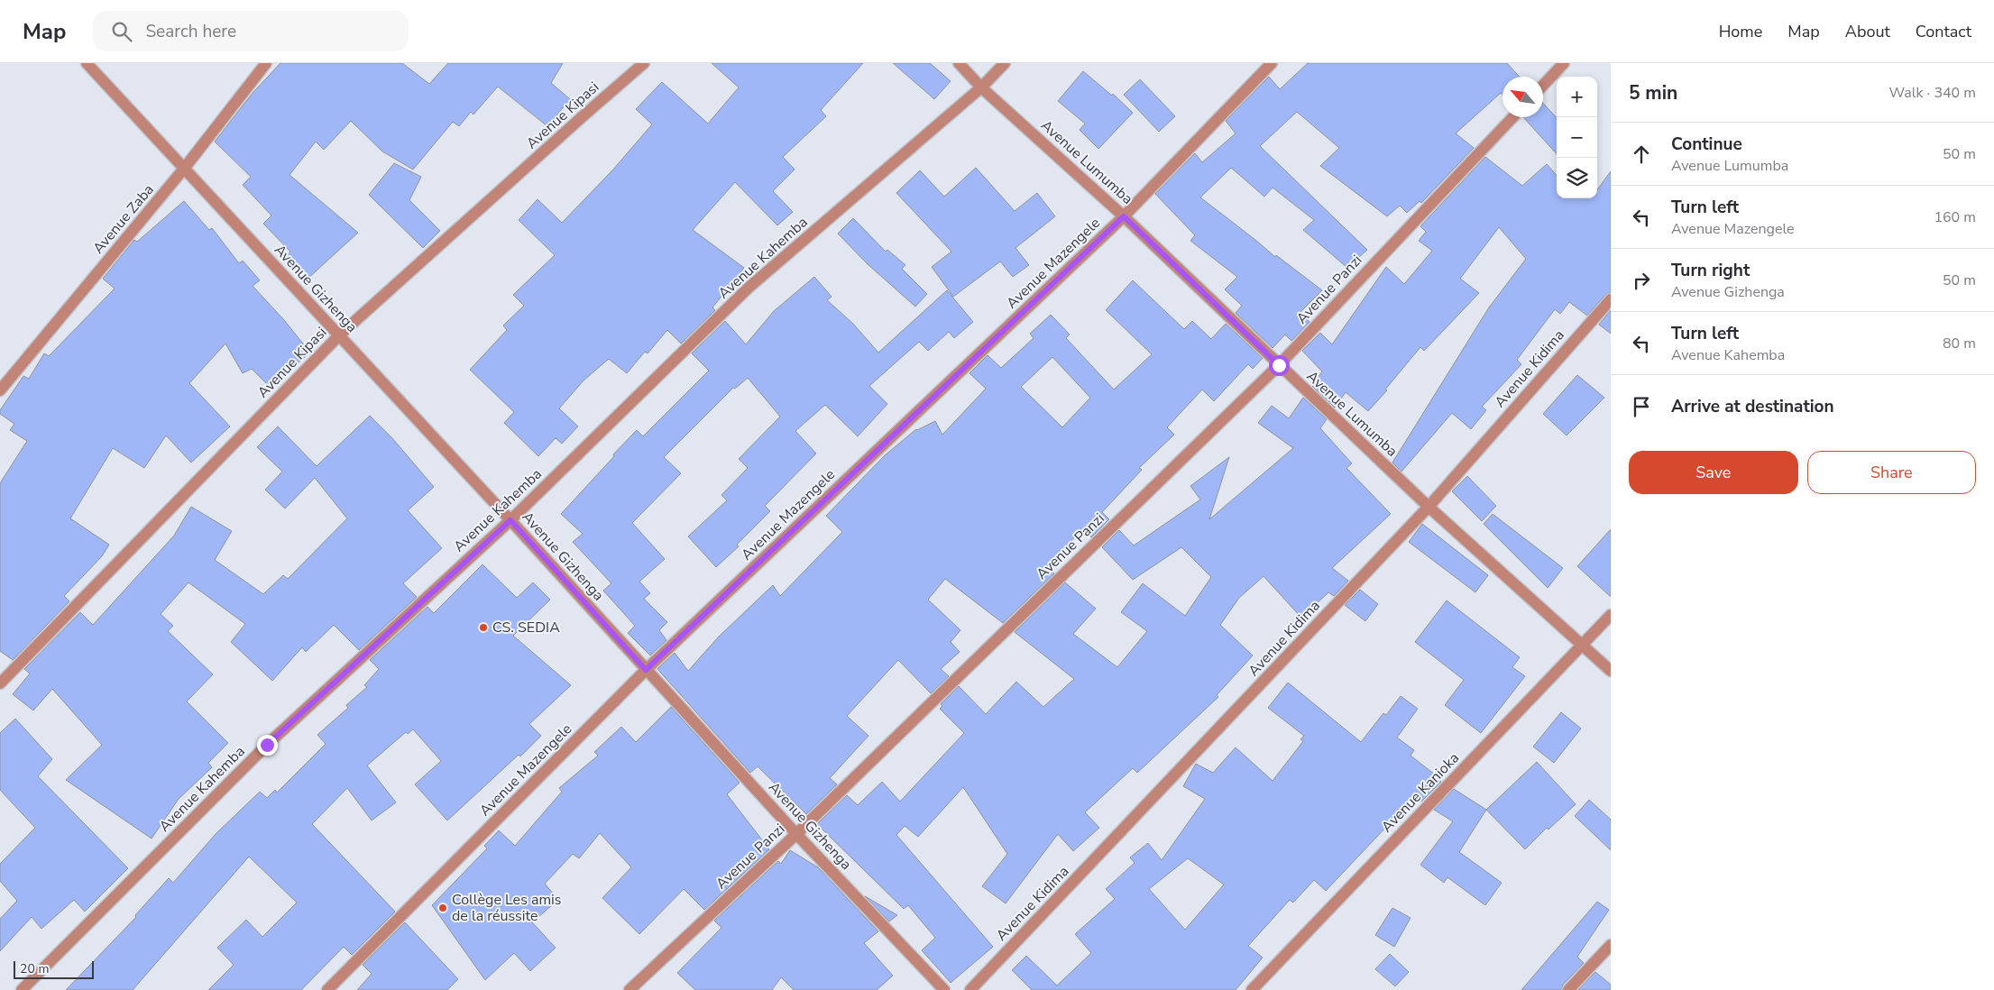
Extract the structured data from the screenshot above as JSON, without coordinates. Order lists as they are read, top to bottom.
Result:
{
  "streets": {
    "street": [
      "Avenue Kipasi",
      "Avenue Lumumba",
      "Avenue Zaba",
      "Avenue Kahemba",
      "Avenue Mazengele",
      "Avenue Gizhenga",
      "Avenue Panzi",
      "Avenue Kidima",
      "Avenue Kanioka"
    ]
  },
  "crossings": [
    ["Avenue Kipasi", "Avenue Gizhenga"],
    ["Avenue Lumumba", "Avenue Kahemba"],
    ["Avenue Lumumba", "Avenue Mazengele"],
    ["Avenue Lumumba", "Avenue Panzi"],
    ["Avenue Lumumba", "Avenue Kidima"],
    ["Avenue Lumumba", "Avenue Kanioka"],
    ["Avenue Zaba", "Avenue Gizhenga"],
    ["Avenue Kahemba", "Avenue Gizhenga"],
    ["Avenue Mazengele", "Avenue Gizhenga"],
    ["Avenue Gizhenga", "Avenue Panzi"]
  ],
  "places": ["CS. SEDIA", "Collège Les amis de la réussite"],
  "scale_bar": "20 m",
  "north": "top left",
  "page": {
    "header": "Map",
    "search": "Search here",
    "nav": [
      "Home",
      "Map",
      "About",
      "Contact"
    ],
    "heading": ["5 min", "Walk · 340 m"],
    "map_buttons": ["+", "−"],
    "list": [
      ["Continue", "Avenue Lumumba", "50 m"],
      ["Turn left", "Avenue Mazengele", "160 m"],
      ["Turn right", "Avenue Gizhenga", "50 m"],
      ["Turn left", "Avenue Kahemba", "80 m"],
      "Arrive at destination"
    ],
    "buttons": ["Save", "Share"],
    "scale": "20 m"
  }
}
